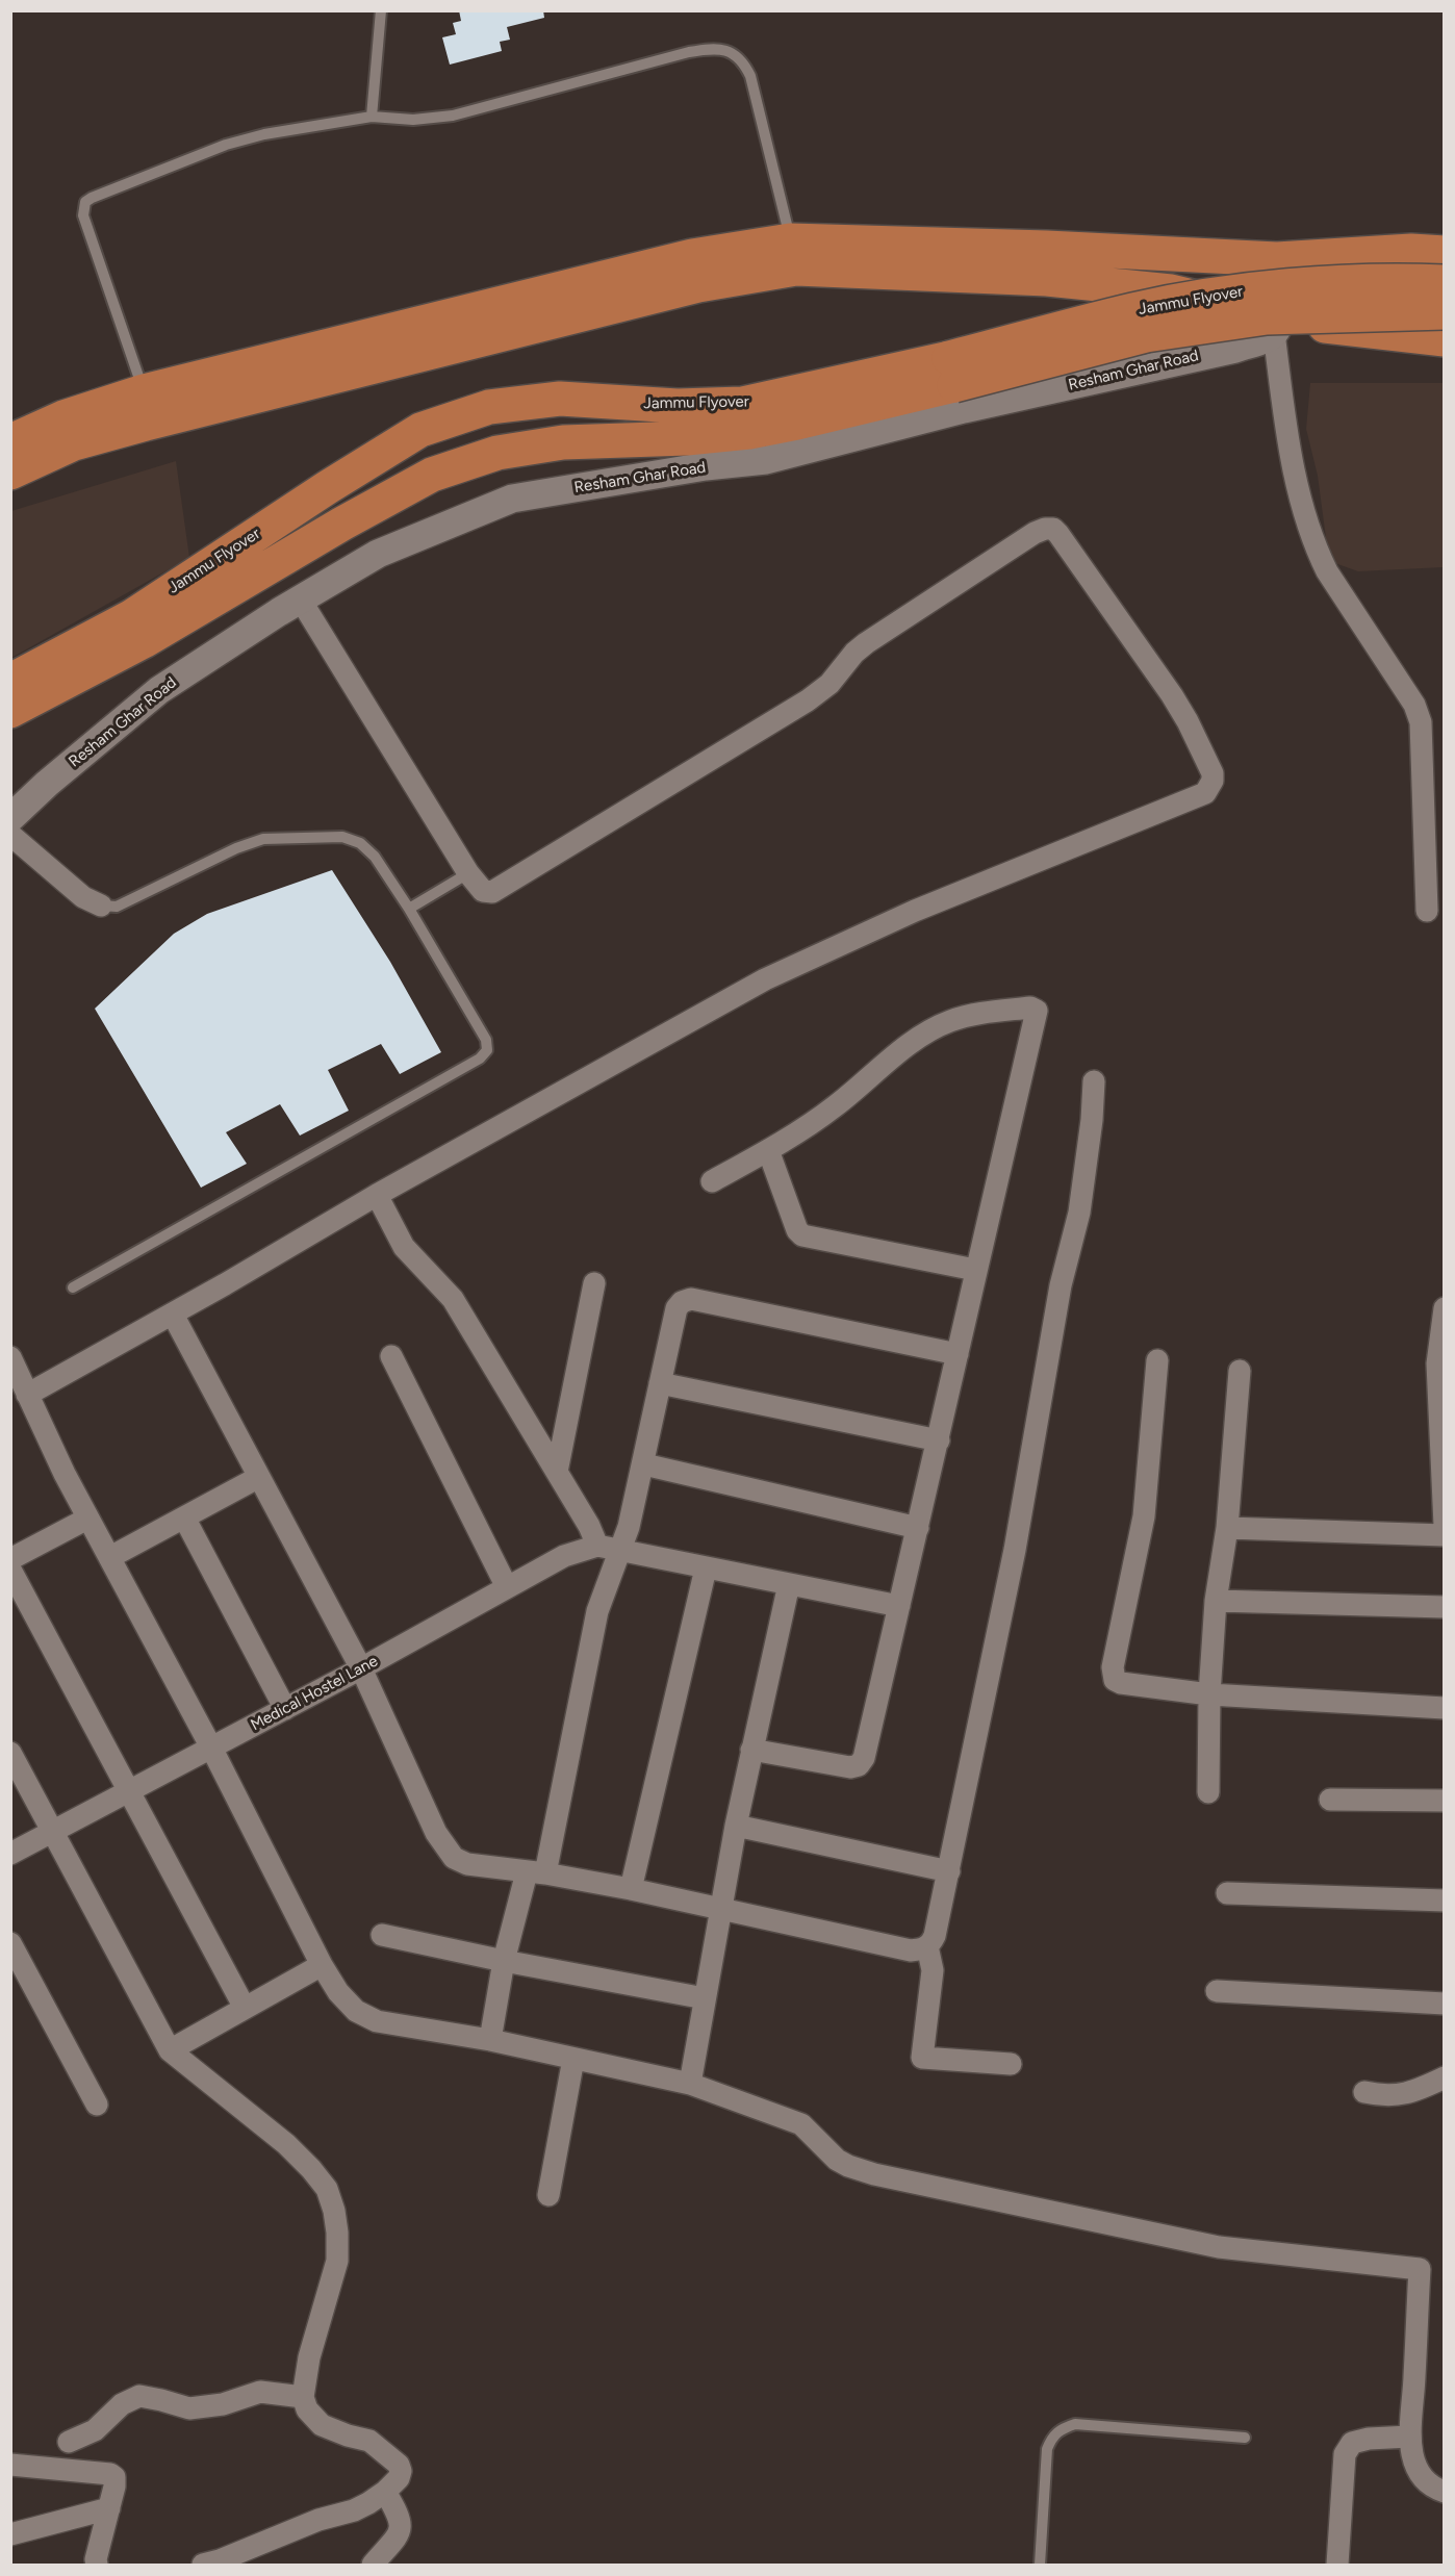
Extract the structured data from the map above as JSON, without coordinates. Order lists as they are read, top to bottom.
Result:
{
  "streets": {
    "main road": ["Jammu Flyover"],
    "street": ["Resham Ghar Road", "Medical Hostel Lane"]
  }
}
